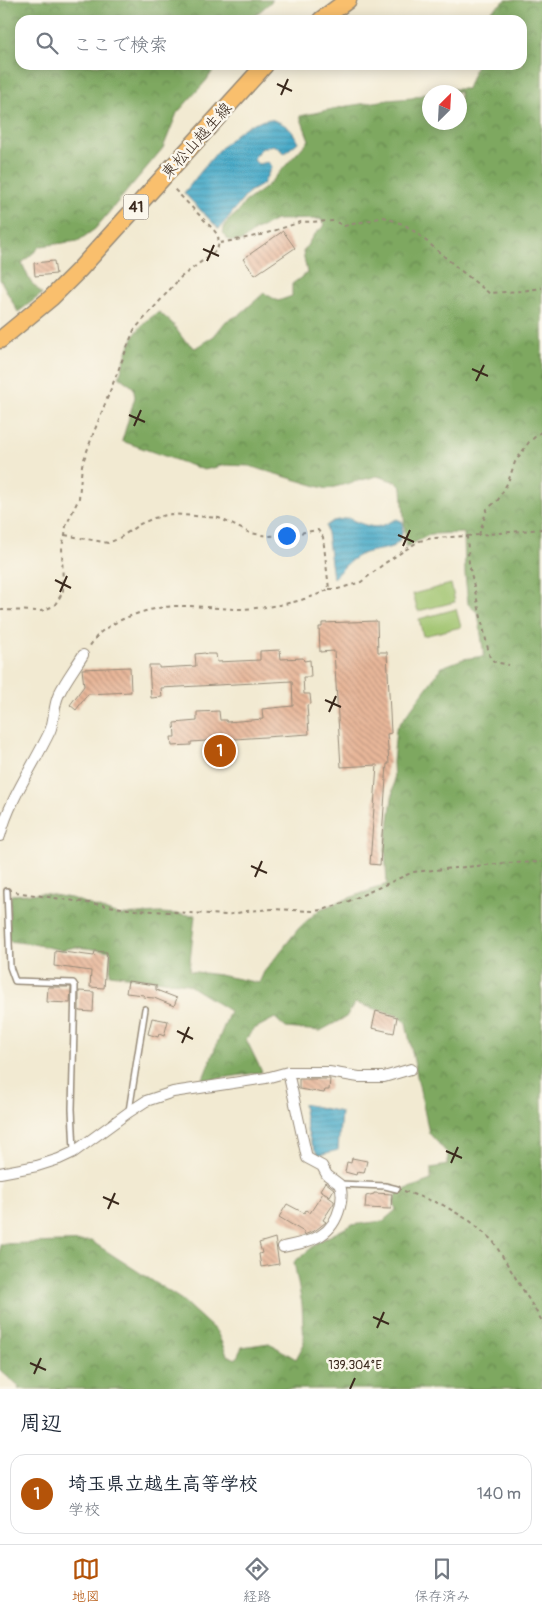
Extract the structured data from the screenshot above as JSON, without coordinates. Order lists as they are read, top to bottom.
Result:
{
  "streets": {
    "main road": ["東松山越生線", "41"]
  },
  "north": "top right",
  "page": {
    "search": "ここで検索",
    "pins": "1",
    "heading": "周辺",
    "list": [
      {
        "mark": "1",
        "name": "埼玉県立越生高等学校",
        "note": "学校",
        "value": "140 m"
      }
    ],
    "nav": ["地図", "経路", "保存済み"]
  },
  "coordinates": ["139.304°E"]
}
